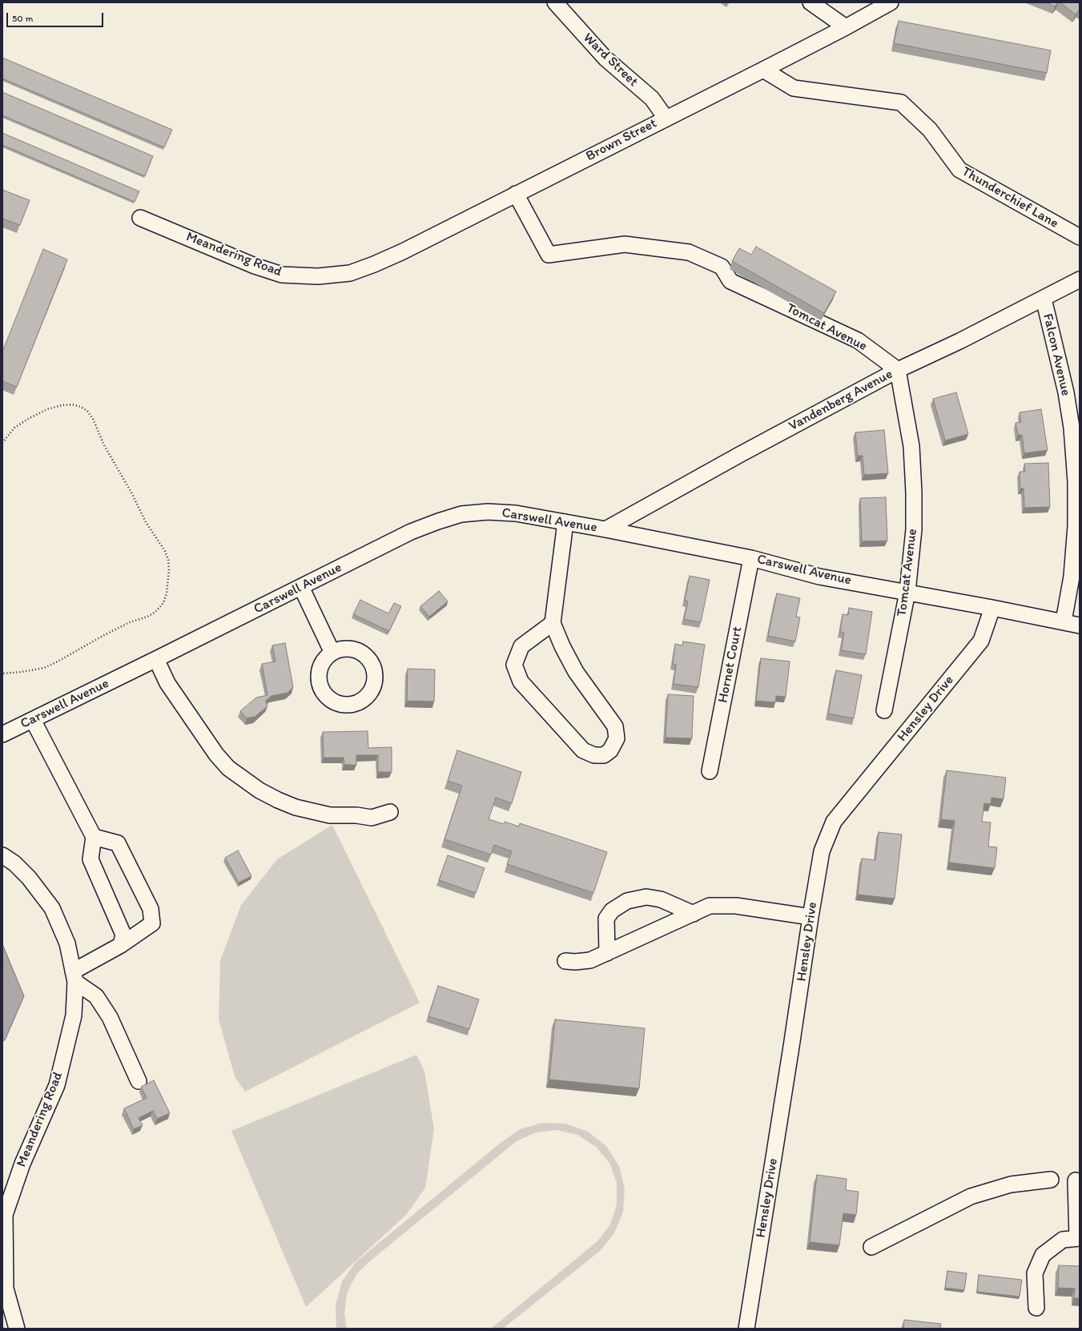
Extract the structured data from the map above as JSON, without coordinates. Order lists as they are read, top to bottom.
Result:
{
  "streets": {
    "street": [
      "Ward Street",
      "Brown Street",
      "Thunderchief Lane",
      "Meandering Road",
      "Tomcat Avenue",
      "Falcon Avenue",
      "Vandenberg Avenue",
      "Carswell Avenue",
      "Hornet Court",
      "Hensley Drive"
    ]
  },
  "crossings": [
    ["Ward Street", "Brown Street"],
    ["Brown Street", "Thunderchief Lane"],
    ["Brown Street", "Meandering Road"],
    ["Brown Street", "Tomcat Avenue"],
    ["Tomcat Avenue", "Vandenberg Avenue"],
    ["Tomcat Avenue", "Carswell Avenue"],
    ["Falcon Avenue", "Vandenberg Avenue"],
    ["Falcon Avenue", "Carswell Avenue"],
    ["Vandenberg Avenue", "Carswell Avenue"],
    ["Carswell Avenue", "Hornet Court"],
    ["Carswell Avenue", "Hensley Drive"]
  ],
  "scale_bar": "50 m"
}
